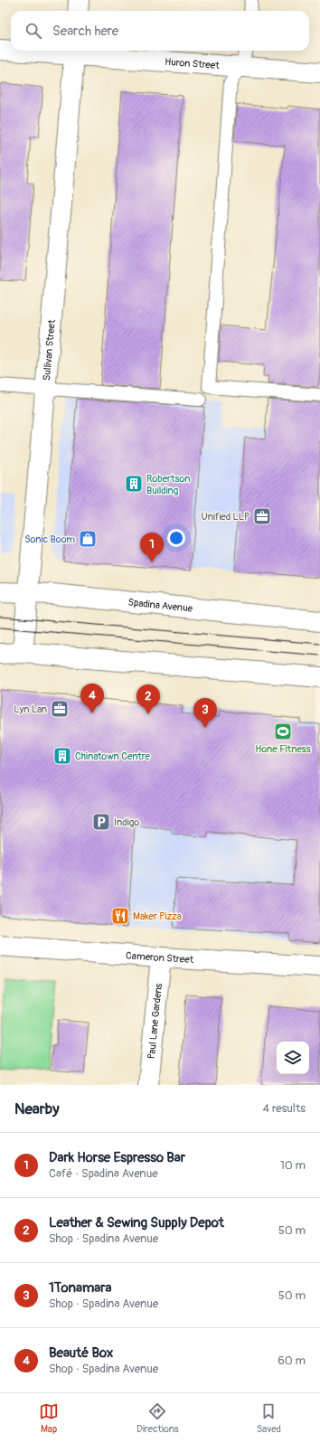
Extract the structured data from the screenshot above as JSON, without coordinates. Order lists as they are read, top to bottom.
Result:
{
  "streets": {
    "street": [
      "Huron Street",
      "Sullivan Street",
      "Spadina Avenue",
      "Cameron Street",
      "Paul Lane Gardens"
    ]
  },
  "crossings": [
    ["Huron Street", "Sullivan Street"],
    ["Sullivan Street", "Spadina Avenue"],
    ["Cameron Street", "Paul Lane Gardens"]
  ],
  "places": {
    "building": ["Robertson Building", "Chinatown Centre"],
    "office": ["Unified LLP", "Lyn Lan"],
    "shop": ["Sonic Boom"],
    "sports": ["Hone Fitness"],
    "parking": ["Indigo"],
    "restaurant": ["Maker Pizza"]
  },
  "page": {
    "search": "Search here",
    "pins": [
      "1",
      "4",
      "2",
      "3"
    ],
    "heading": ["Nearby", "4 results"],
    "list": [
      {
        "mark": "1",
        "name": "Dark Horse Espresso Bar",
        "note": "Café · Spadina Avenue",
        "value": "10 m"
      },
      {
        "mark": "2",
        "name": "Leather & Sewing Supply Depot",
        "note": "Shop · Spadina Avenue",
        "value": "50 m"
      },
      {
        "mark": "3",
        "name": "1Tonamara",
        "note": "Shop · Spadina Avenue",
        "value": "50 m"
      },
      {
        "mark": "4",
        "name": "Beauté Box",
        "note": "Shop · Spadina Avenue",
        "value": "60 m"
      }
    ],
    "nav": ["Map", "Directions", "Saved"]
  }
}
